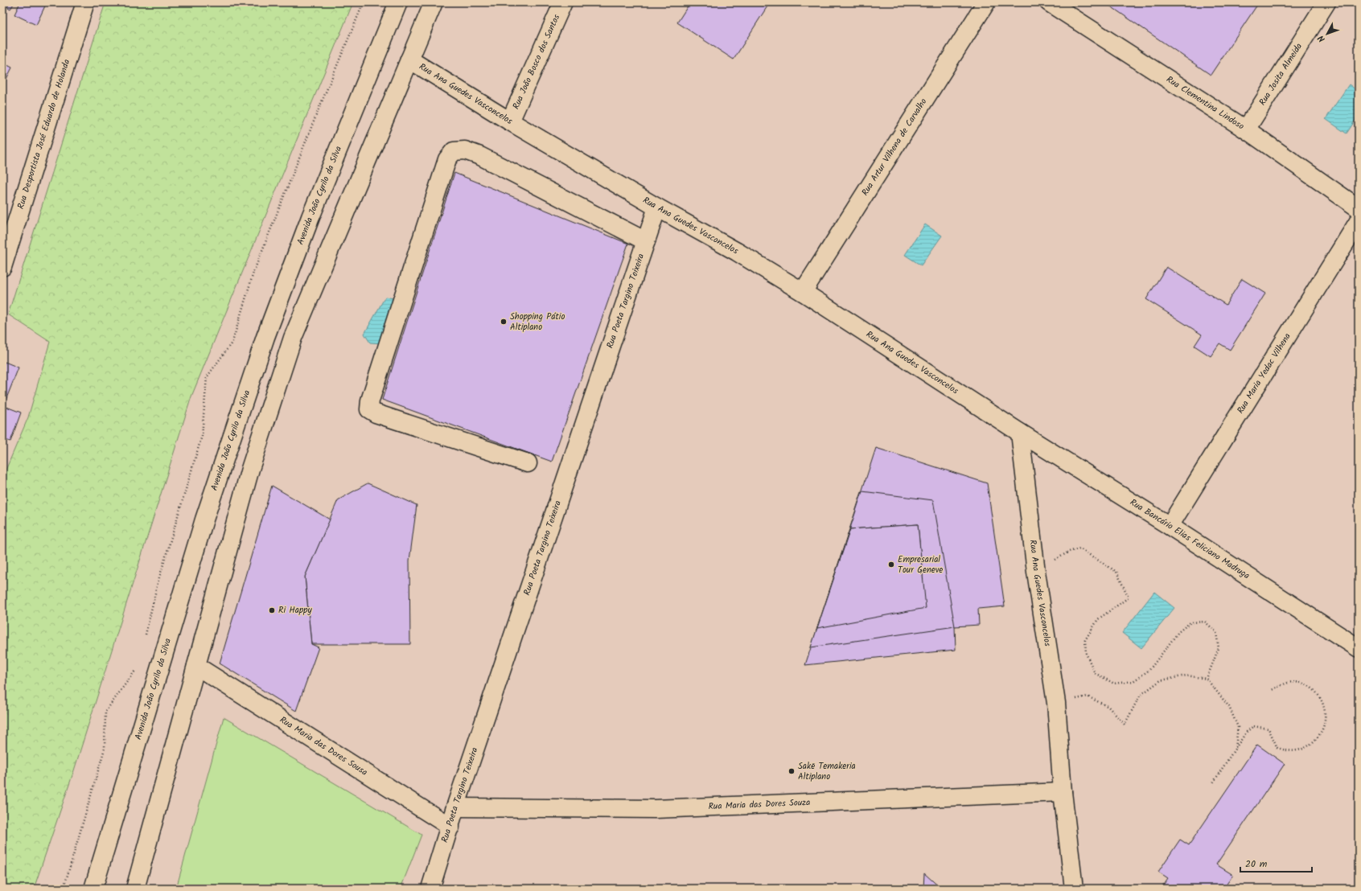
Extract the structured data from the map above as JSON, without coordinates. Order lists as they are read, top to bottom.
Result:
{
  "streets": {
    "street": [
      "Rua João Bosco dos Santos",
      "Rua Josita Almeida",
      "Rua Ana Guedes Vasconcelos",
      "Rua Clementina Lindoso",
      "Rua Desportista José Eduardo de Holanda",
      "Rua Artur Vilhena de Carvalho",
      "Avenida João Cyrilo da Silva",
      "Rua Poeta Targino Teixeira",
      "Rua Maria Yedac Vilhena",
      "Rua Bancário Elias Feliciano Madruga",
      "Rua Maria das Dores Sousa",
      "Rua Maria das Dores Souza"
    ]
  },
  "crossings": [
    ["Rua João Bosco dos Santos", "Rua Ana Guedes Vasconcelos"],
    ["Rua Josita Almeida", "Rua Clementina Lindoso"],
    ["Rua Ana Guedes Vasconcelos", "Rua Artur Vilhena de Carvalho"],
    ["Rua Ana Guedes Vasconcelos", "Rua Poeta Targino Teixeira"],
    ["Rua Ana Guedes Vasconcelos", "Rua Bancário Elias Feliciano Madruga"],
    ["Rua Ana Guedes Vasconcelos", "Rua Maria das Dores Souza"],
    ["Rua Poeta Targino Teixeira", "Rua Maria das Dores Sousa"],
    ["Rua Poeta Targino Teixeira", "Rua Maria das Dores Souza"],
    ["Rua Maria Yedac Vilhena", "Rua Bancário Elias Feliciano Madruga"]
  ],
  "places": [
    "Shopping Pátio Altiplano",
    "Empresarial Tour Geneve",
    "Ri Happy",
    "Sakē Temakeria Altiplano"
  ],
  "scale_bar": "20 m",
  "north": "bottom left"
}
